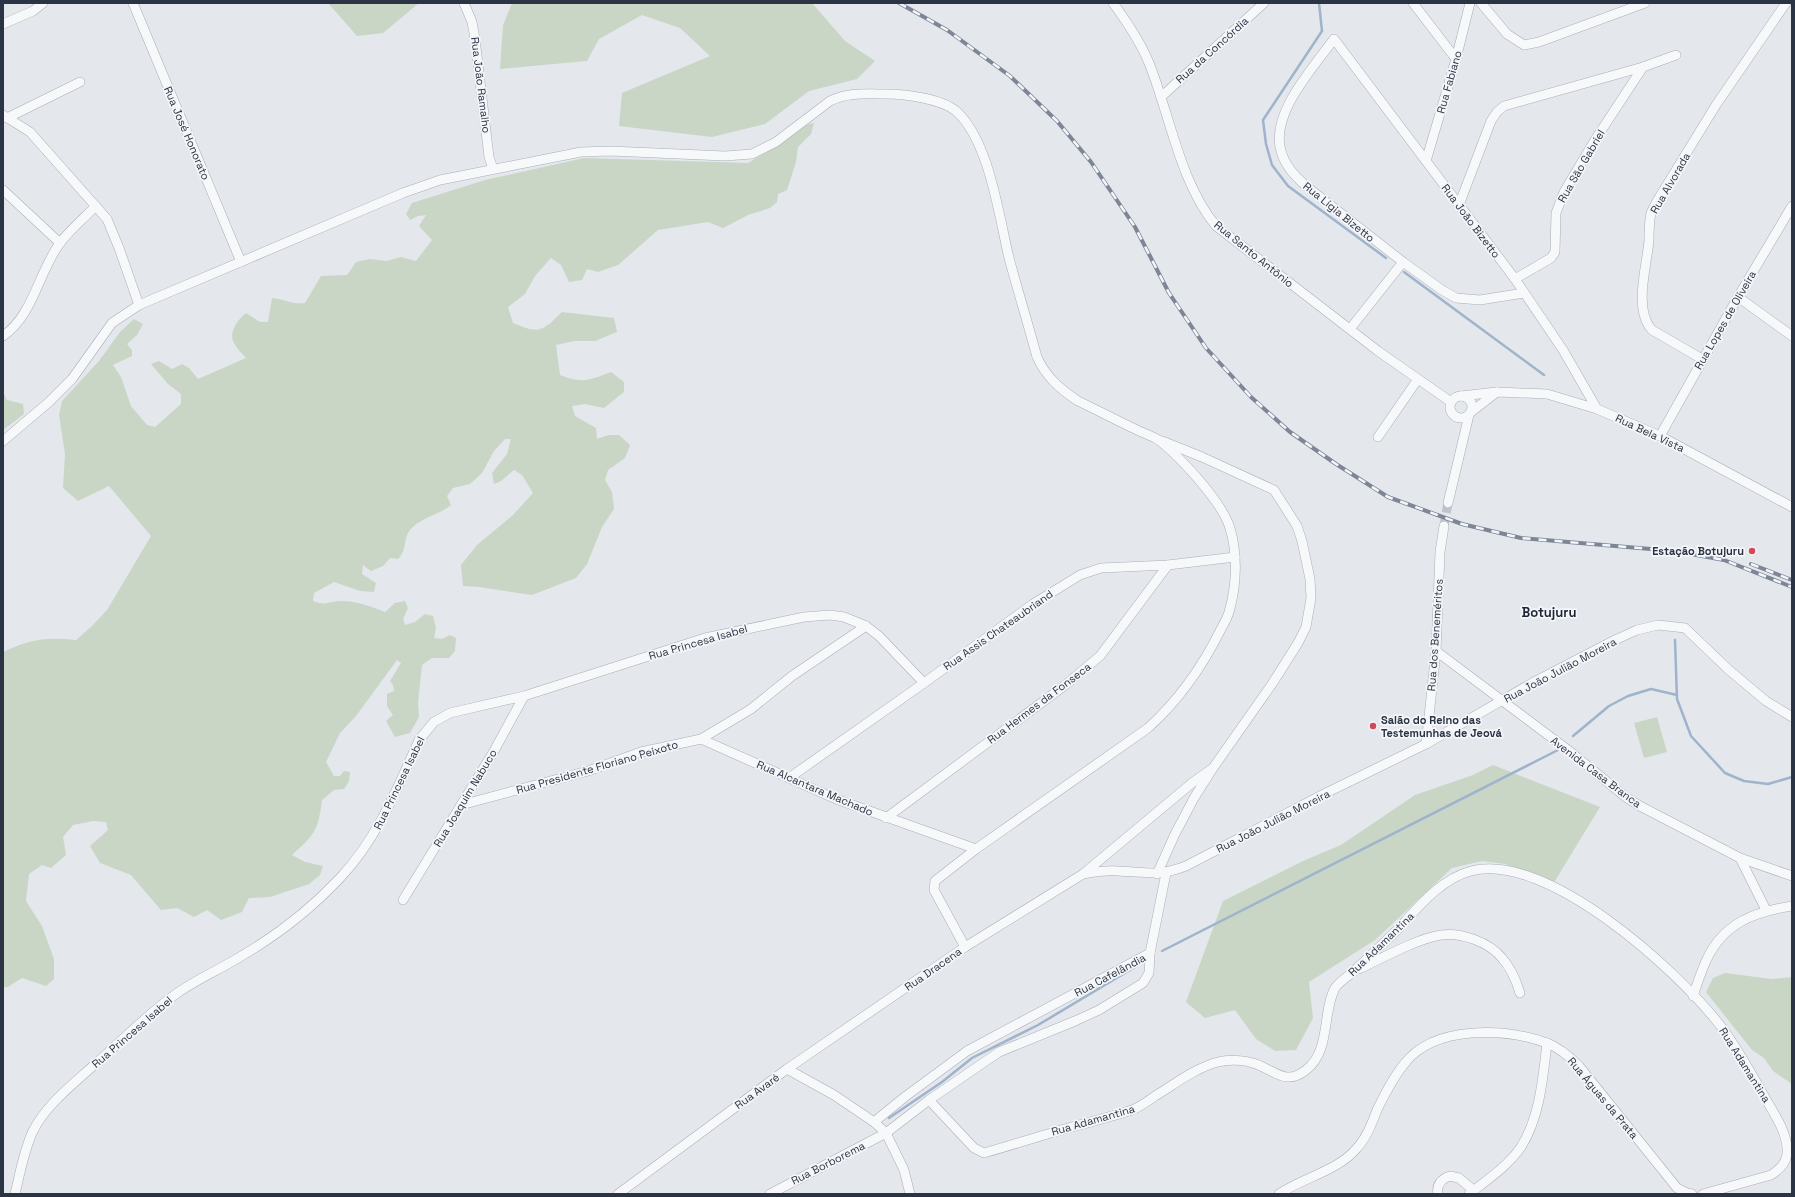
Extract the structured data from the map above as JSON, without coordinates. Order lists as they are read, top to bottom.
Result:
{
  "streets": {
    "street": [
      "Rua da Concórdia",
      "Rua Fabiano",
      "Rua João Ramalho",
      "Rua José Honorato",
      "Rua São Gabriel",
      "Rua Alvorada",
      "Rua Lígia Bizetto",
      "Rua João Bizetto",
      "Rua Santo Antônio",
      "Rua Lopes de Oliveira",
      "Rua Bela Vista",
      "Rua Assis Chateaubriand",
      "Rua dos Beneméritos",
      "Rua Princesa Isabel",
      "Rua João Julião Moreira",
      "Rua Hermes da Fonseca",
      "Rua Presidente Floriano Peixoto",
      "Avenida Casa Branca",
      "Rua Alcantara Machado",
      "Rua Joaquim Nabuco",
      "Rua Adamantina",
      "Rua Dracena",
      "Rua Cafelândia",
      "Rua Avaré",
      "Rua Águas da Prata",
      "Rua Borborema"
    ]
  },
  "crossings": [
    ["Rua da Concórdia", "Rua Santo Antônio"],
    ["Rua Fabiano", "Rua João Bizetto"],
    ["Rua São Gabriel", "Rua João Bizetto"],
    ["Rua Alvorada", "Rua Lopes de Oliveira"],
    ["Rua Lígia Bizetto", "Rua João Bizetto"],
    ["Rua João Bizetto", "Rua Bela Vista"],
    ["Rua Santo Antônio", "Rua Bela Vista"],
    ["Rua Lopes de Oliveira", "Rua Bela Vista"],
    ["Rua Assis Chateaubriand", "Rua Princesa Isabel"],
    ["Rua Assis Chateaubriand", "Rua Hermes da Fonseca"],
    ["Rua Assis Chateaubriand", "Rua Alcantara Machado"],
    ["Rua dos Beneméritos", "Rua João Julião Moreira"],
    ["Rua dos Beneméritos", "Avenida Casa Branca"],
    ["Rua Princesa Isabel", "Rua Presidente Floriano Peixoto"],
    ["Rua Princesa Isabel", "Rua Joaquim Nabuco"],
    ["Rua João Julião Moreira", "Avenida Casa Branca"],
    ["Rua João Julião Moreira", "Rua Dracena"],
    ["Rua Hermes da Fonseca", "Rua Alcantara Machado"],
    ["Rua Presidente Floriano Peixoto", "Rua Alcantara Machado"],
    ["Rua Presidente Floriano Peixoto", "Rua Joaquim Nabuco"],
    ["Rua Adamantina", "Rua Cafelândia"],
    ["Rua Dracena", "Rua Avaré"],
    ["Rua Cafelândia", "Rua Avaré"],
    ["Rua Cafelândia", "Rua Borborema"],
    ["Rua Avaré", "Rua Borborema"]
  ],
  "districts": ["Botujuru"],
  "places": ["Estação Botujuru", "Salão do Reino das Testemunhas de Jeová"]
}
